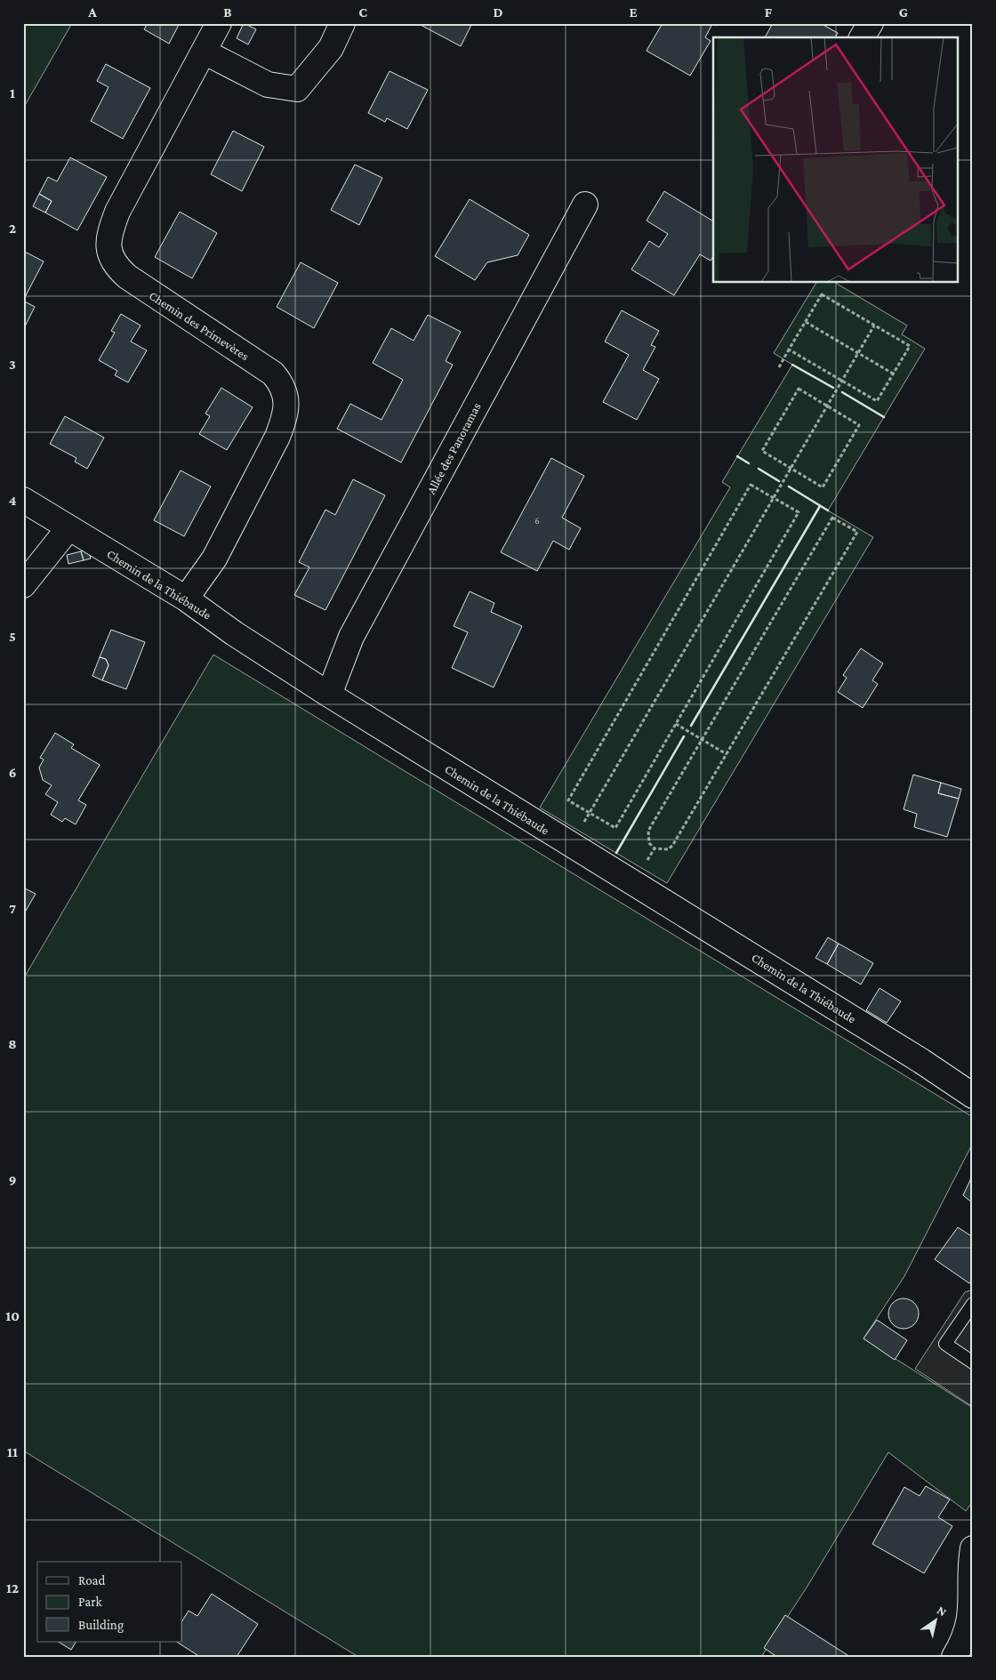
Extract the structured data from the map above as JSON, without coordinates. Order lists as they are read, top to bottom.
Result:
{
  "streets": {
    "street": ["Chemin des Primevères", "Allée des Panoramas", "Chemin de la Thiébaude"]
  },
  "crossings": [
    ["Chemin des Primevères", "Chemin de la Thiébaude"],
    ["Allée des Panoramas", "Chemin de la Thiébaude"]
  ],
  "house_numbers": ["6"],
  "legend": ["Road", "Park", "Building"],
  "north": "top right",
  "grid": {
    "columns": [
      "A",
      "B",
      "C",
      "D",
      "E",
      "F",
      "G"
    ],
    "rows": [
      "1",
      "2",
      "3",
      "4",
      "5",
      "6",
      "7",
      "8",
      "9",
      "10",
      "11",
      "12"
    ]
  }
}
